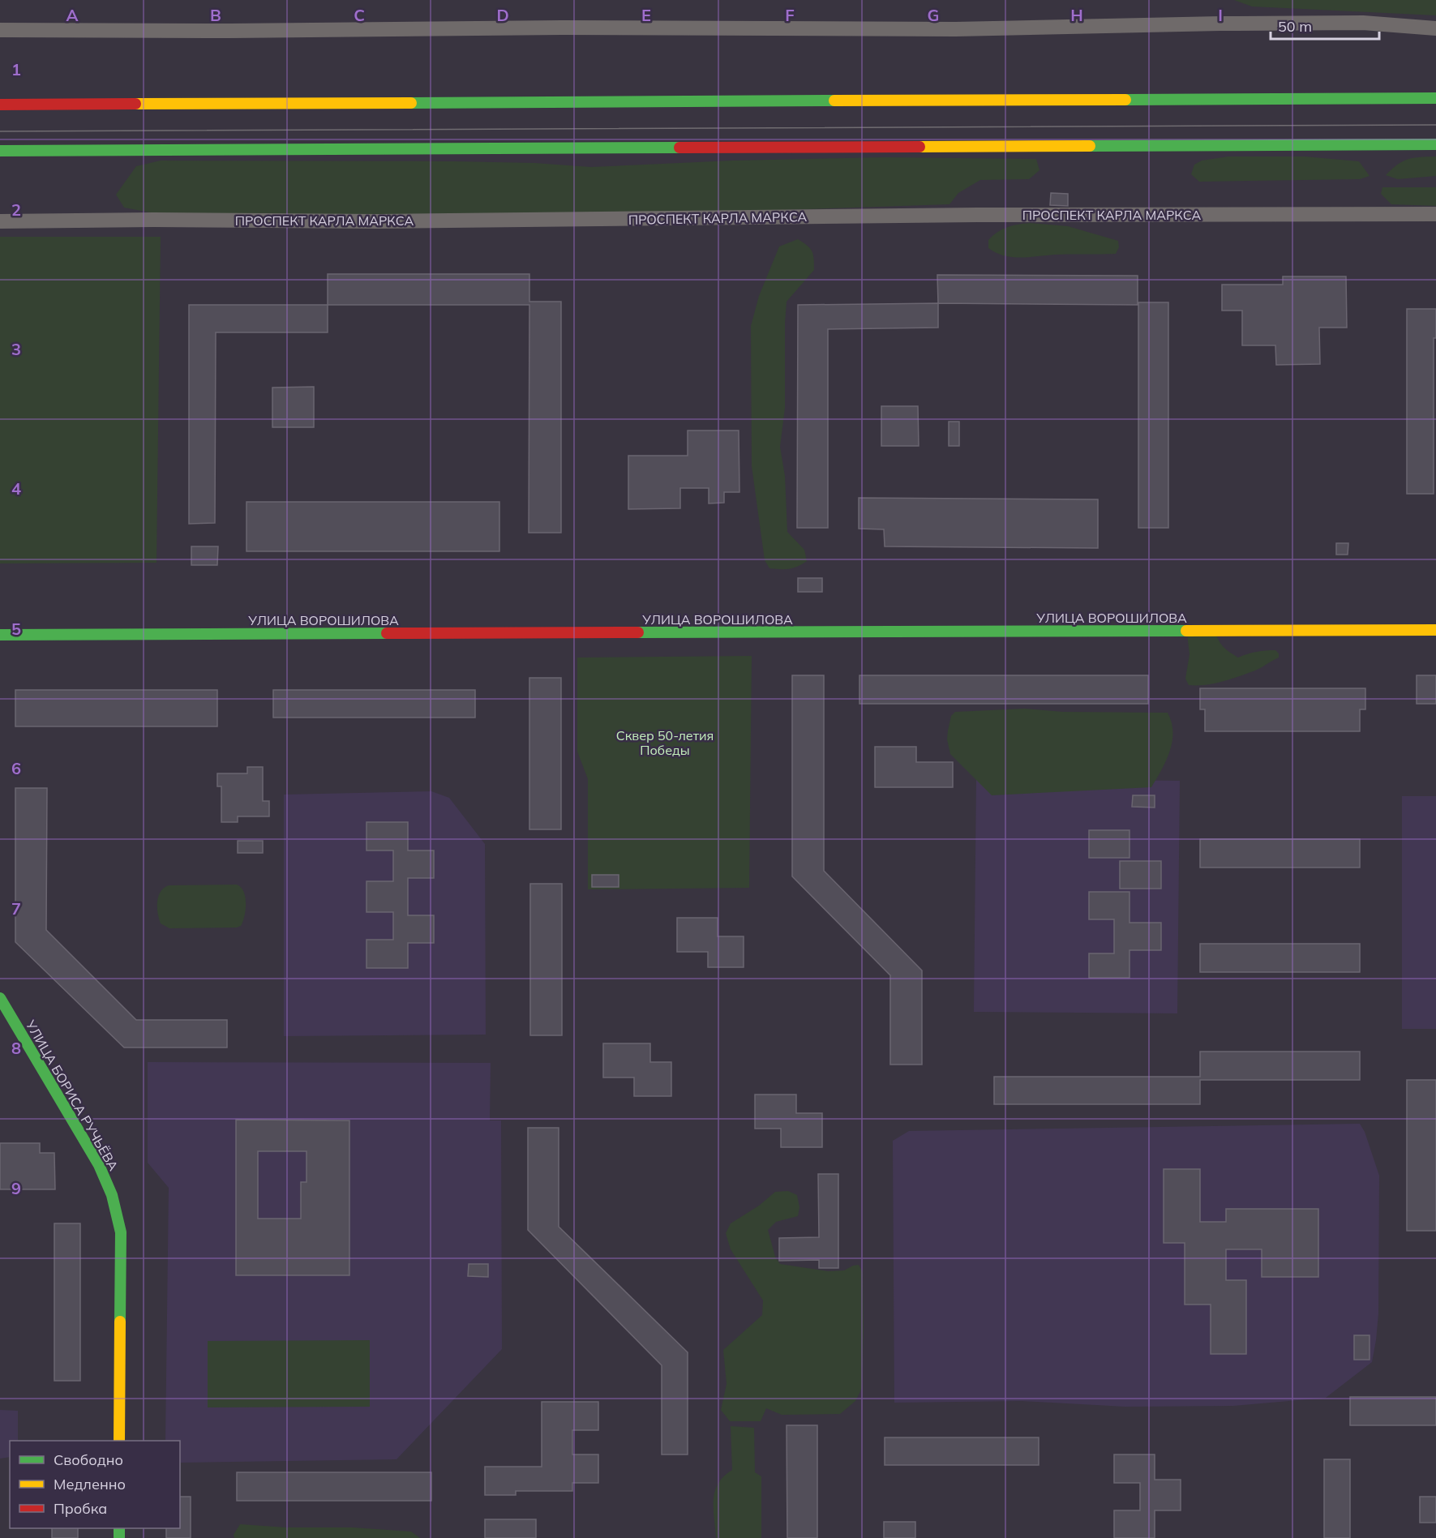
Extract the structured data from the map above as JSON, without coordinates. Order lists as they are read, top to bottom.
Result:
{
  "streets": {
    "main road": ["УЛИЦА ВОРОШИЛОВА", "УЛИЦА БОРИСА РУЧЬЁВА"],
    "street": ["ПРОСПЕКТ КАРЛА МАРКСА"]
  },
  "parks": ["Сквер 50-летия Победы"],
  "legend": ["Свободно", "Медленно", "Пробка"],
  "scale_bar": "50 m",
  "grid": {
    "columns": [
      "A",
      "B",
      "C",
      "D",
      "E",
      "F",
      "G",
      "H",
      "I"
    ],
    "rows": [
      "1",
      "2",
      "3",
      "4",
      "5",
      "6",
      "7",
      "8",
      "9"
    ]
  }
}
